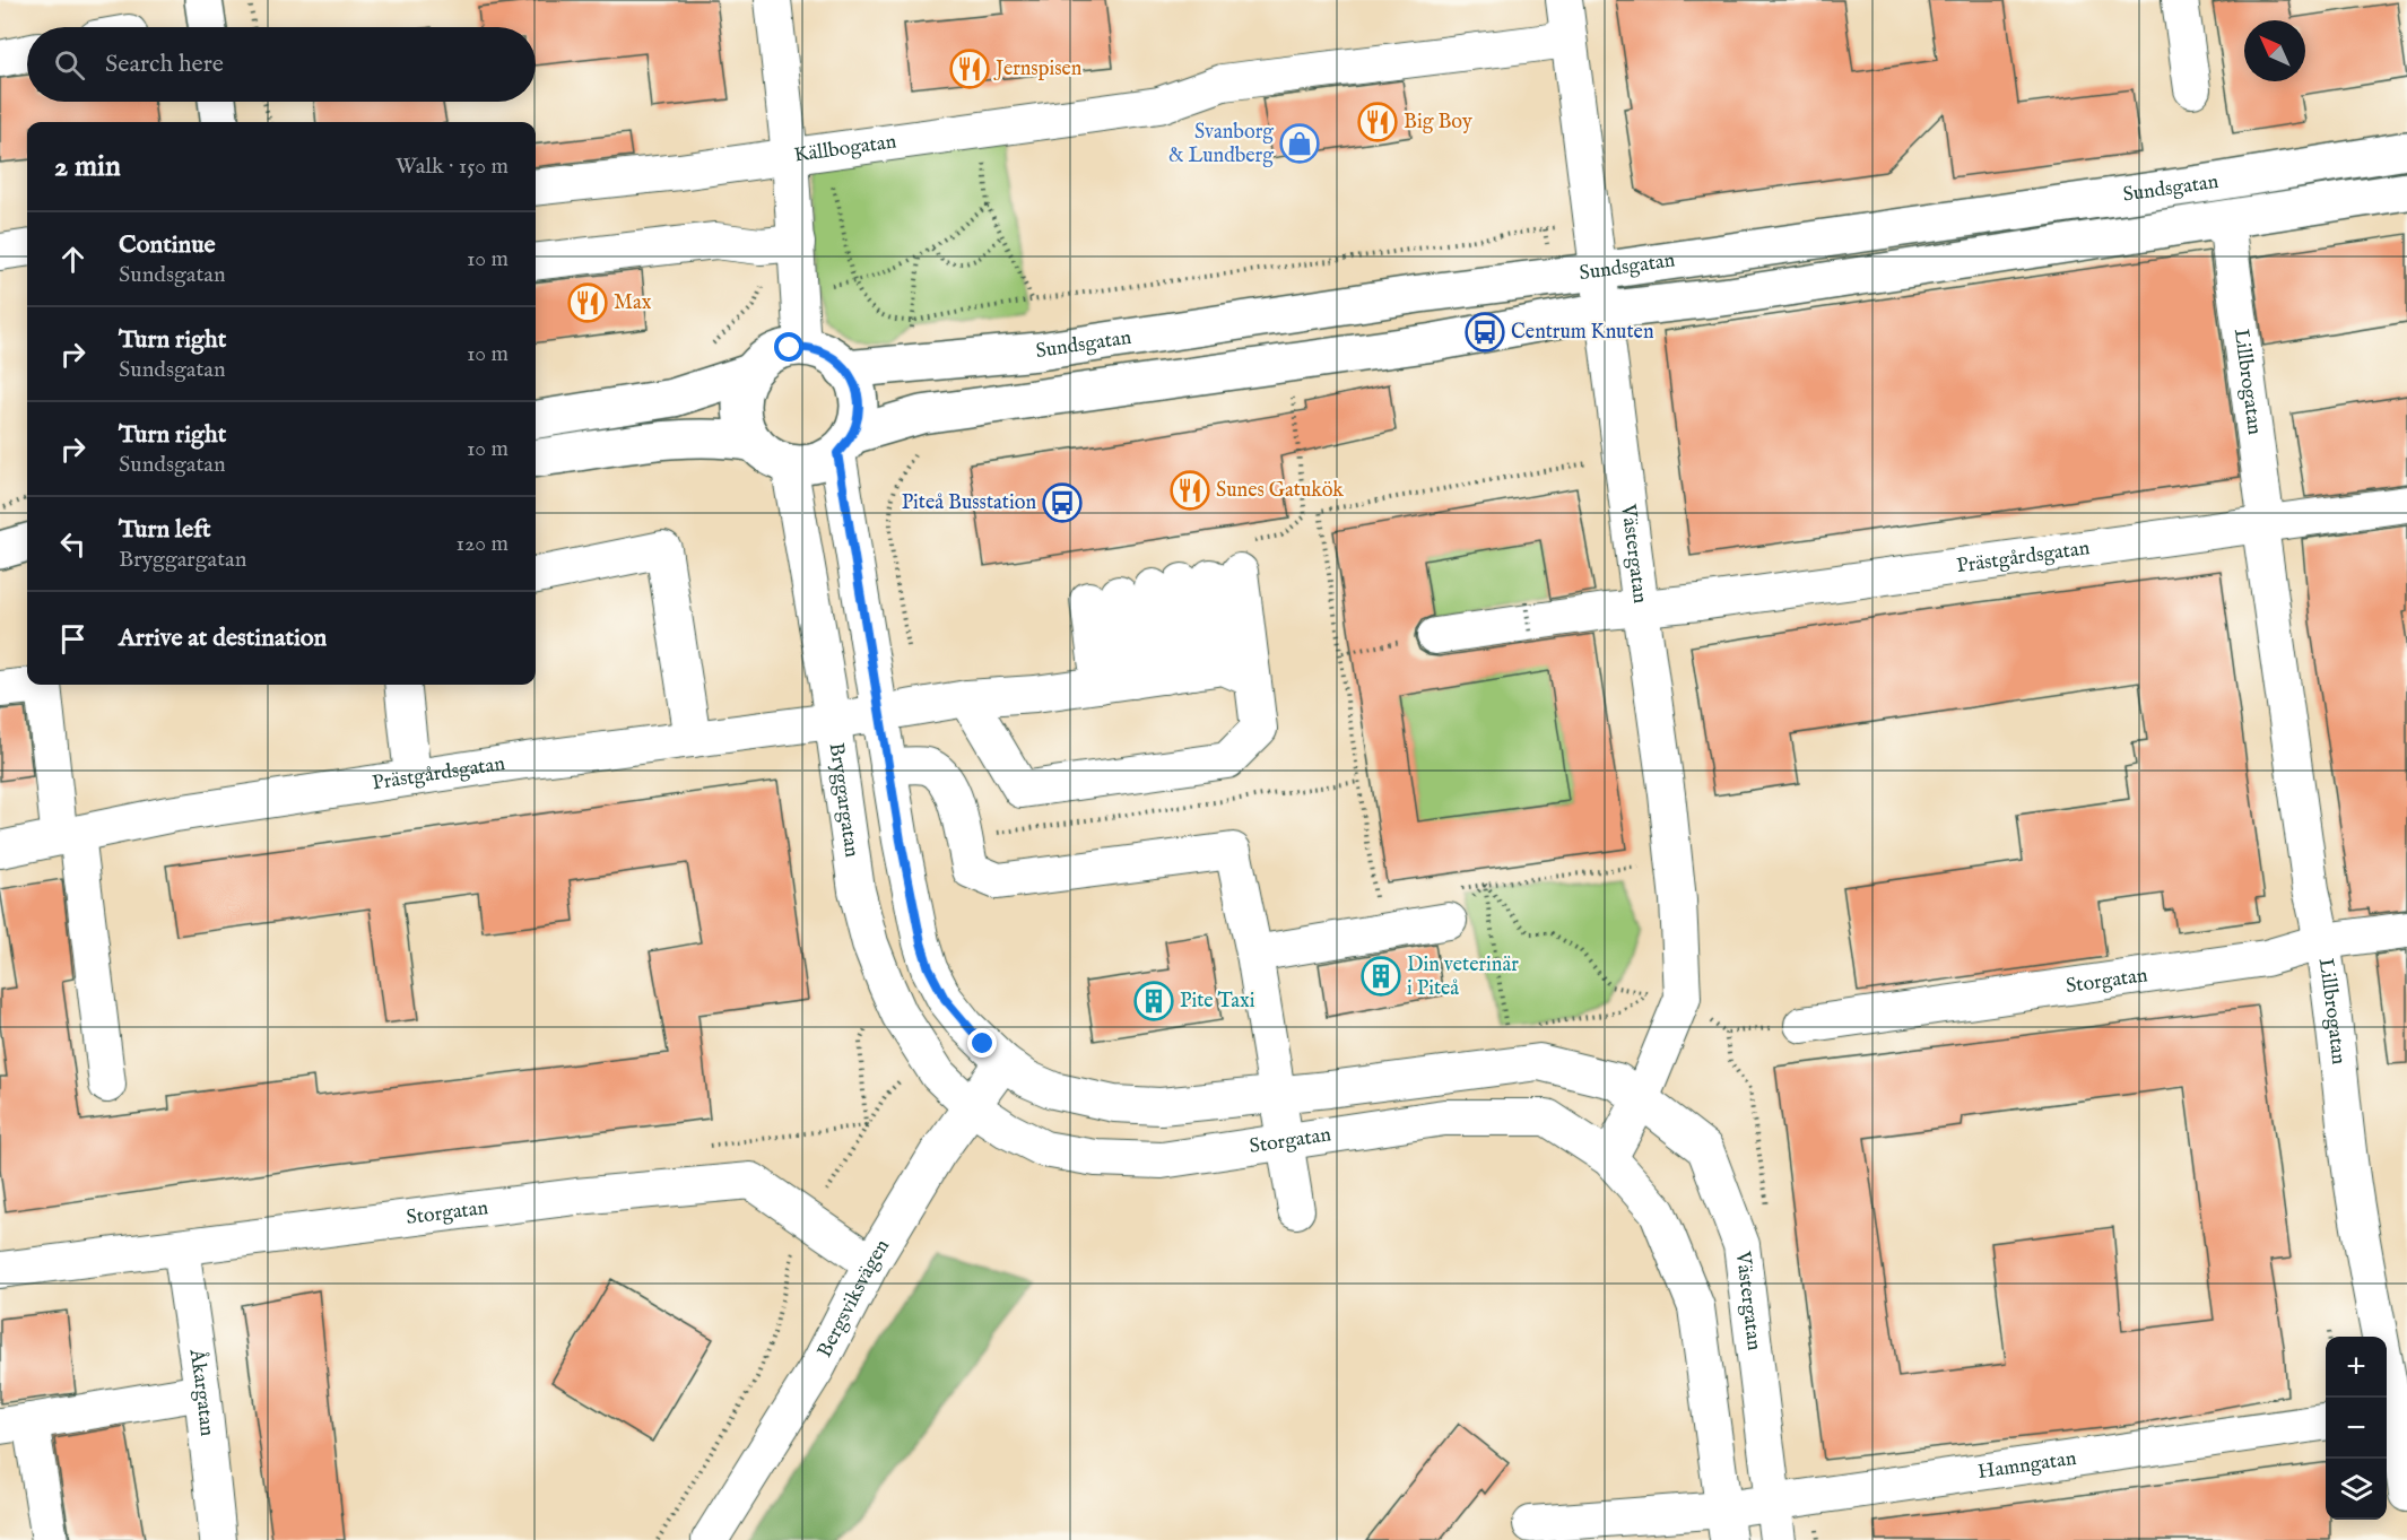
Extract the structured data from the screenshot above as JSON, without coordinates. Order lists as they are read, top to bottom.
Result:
{
  "streets": {
    "main road": ["Sundsgatan"],
    "street": [
      "Källbogatan",
      "Lillbrogatan",
      "Västergatan",
      "Prästgårdsgatan",
      "Bryggargatan",
      "Storgatan",
      "Bergsviksvägen",
      "Åkargatan",
      "Hamngatan"
    ]
  },
  "crossings": [
    ["Källbogatan", "Västergatan"],
    ["Sundsgatan", "Västergatan"],
    ["Sundsgatan", "Bryggargatan"],
    ["Lillbrogatan", "Prästgårdsgatan"],
    ["Lillbrogatan", "Storgatan"],
    ["Västergatan", "Prästgårdsgatan"],
    ["Västergatan", "Storgatan"],
    ["Västergatan", "Hamngatan"],
    ["Prästgårdsgatan", "Bryggargatan"],
    ["Bryggargatan", "Storgatan"],
    ["Bryggargatan", "Bergsviksvägen"],
    ["Storgatan", "Bergsviksvägen"],
    ["Storgatan", "Åkargatan"]
  ],
  "places": {
    "restaurant": [
      "Jernspisen",
      "Big Boy",
      "Max",
      "Sunes Gatukök"
    ],
    "shop": ["Svanborg & Lundberg"],
    "bus stop": ["Centrum Knuten", "Piteå Busstation"],
    "building": ["Din veterinär i Piteå", "Pite Taxi"]
  },
  "north": "top left",
  "page": {
    "search": "Search here",
    "heading": ["2 min", "Walk · 150 m"],
    "list": [
      ["Continue", "Sundsgatan", "10 m"],
      ["Turn right", "Sundsgatan", "10 m"],
      ["Turn right", "Sundsgatan", "10 m"],
      ["Turn left", "Bryggargatan", "120 m"],
      "Arrive at destination"
    ],
    "map_buttons": ["+", "−"]
  }
}
